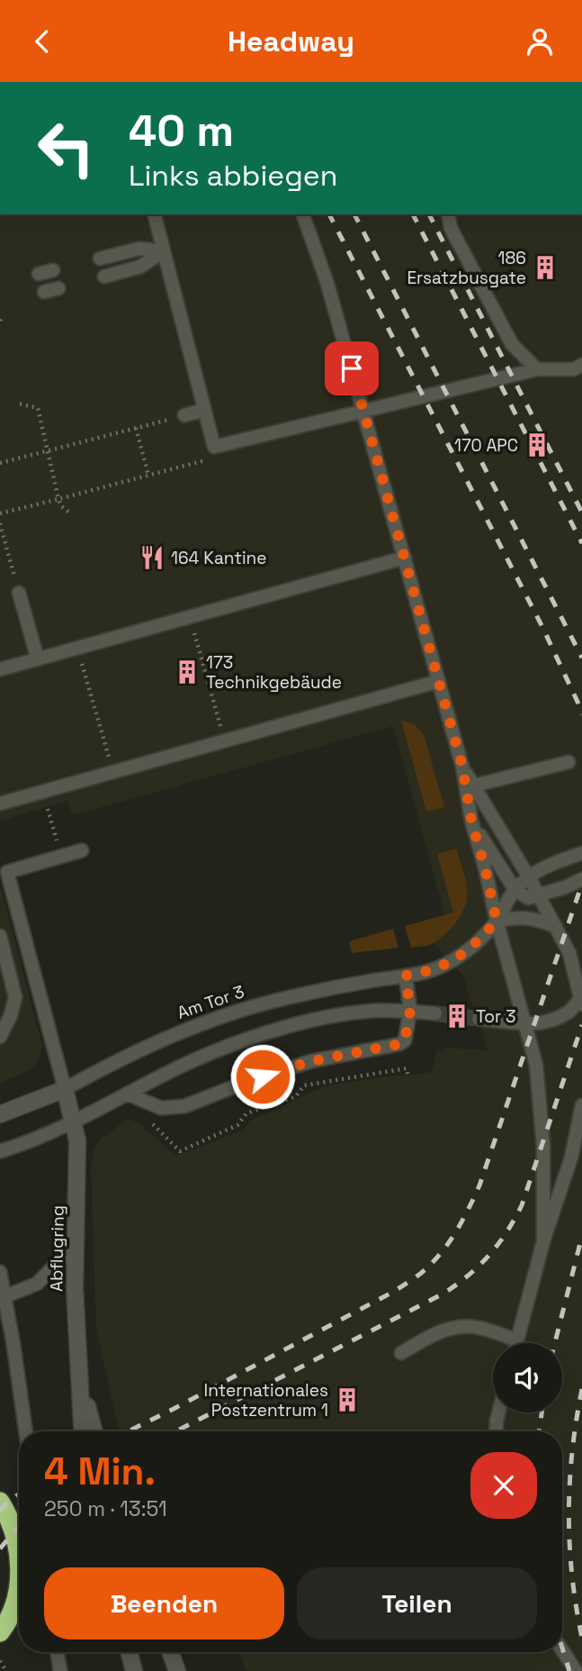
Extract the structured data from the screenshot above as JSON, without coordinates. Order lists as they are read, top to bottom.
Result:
{
  "streets": {
    "street": ["Am Tor 3", "Abflugring"]
  },
  "crossings": [
    ["Am Tor 3", "Abflugring"]
  ],
  "places": {
    "building": [
      "186 Ersatzbusgate",
      "170 APC",
      "173 Technikgebäude",
      "Tor 3",
      "Internationales Postzentrum 1"
    ],
    "restaurant": ["164 Kantine"]
  },
  "page": {
    "header": "Headway",
    "turn": ["40 m", "Links abbiegen"],
    "heading": ["4 Min.", "250 m · 13:51"],
    "buttons": ["Beenden", "Teilen"]
  }
}
